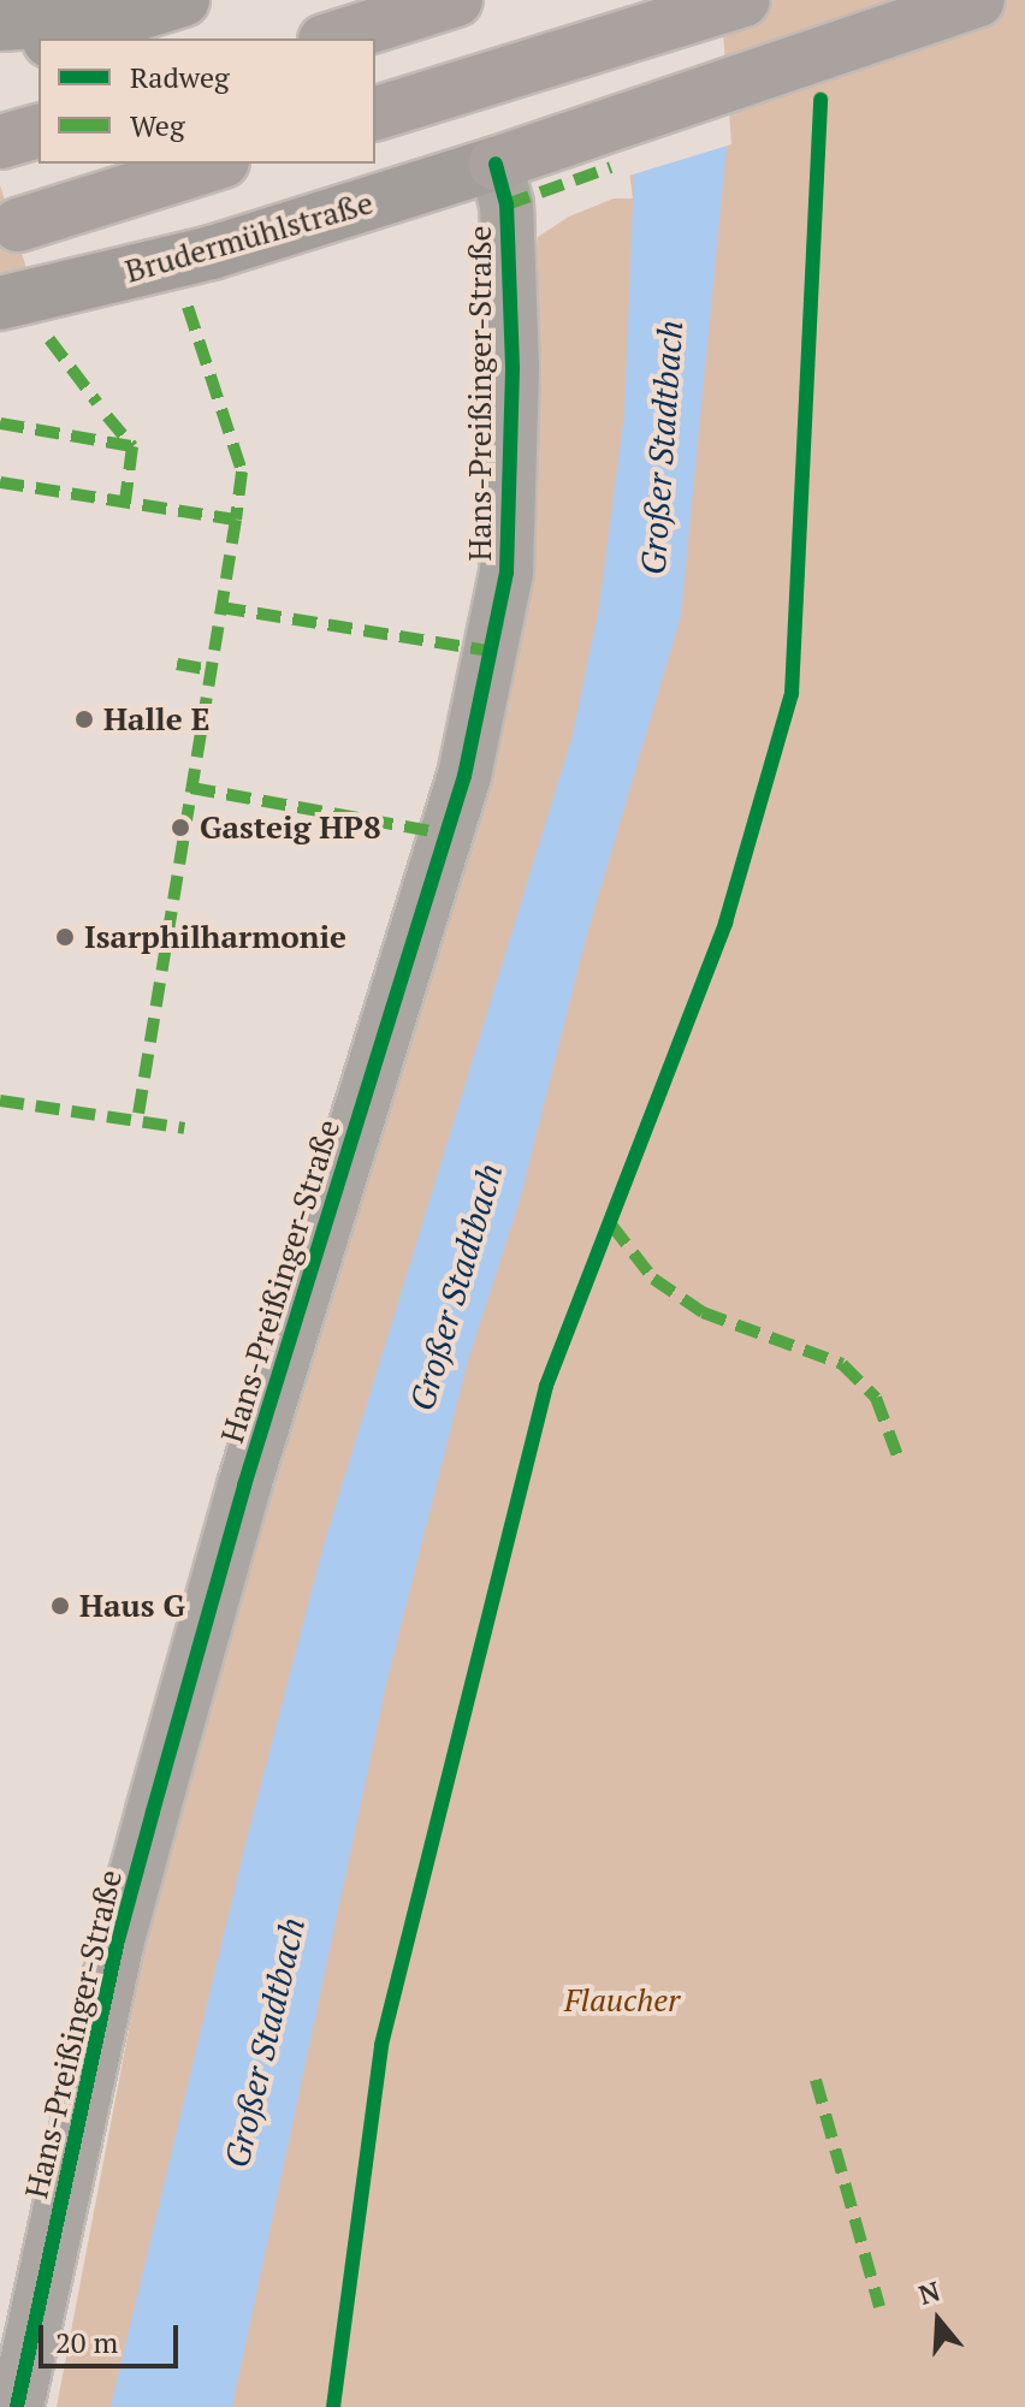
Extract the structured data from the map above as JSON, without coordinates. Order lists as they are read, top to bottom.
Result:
{
  "streets": {
    "main road": ["Brudermühlstraße"],
    "street": ["Hans-Preißinger-Straße"]
  },
  "crossings": [
    ["Brudermühlstraße", "Hans-Preißinger-Straße"]
  ],
  "water": ["Großer Stadtbach"],
  "parks": ["Flaucher"],
  "places": [
    "Halle E",
    "Gasteig HP8",
    "Isarphilharmonie",
    "Haus G"
  ],
  "legend": ["Radweg", "Weg"],
  "scale_bar": "20 m",
  "north": "top"
}
